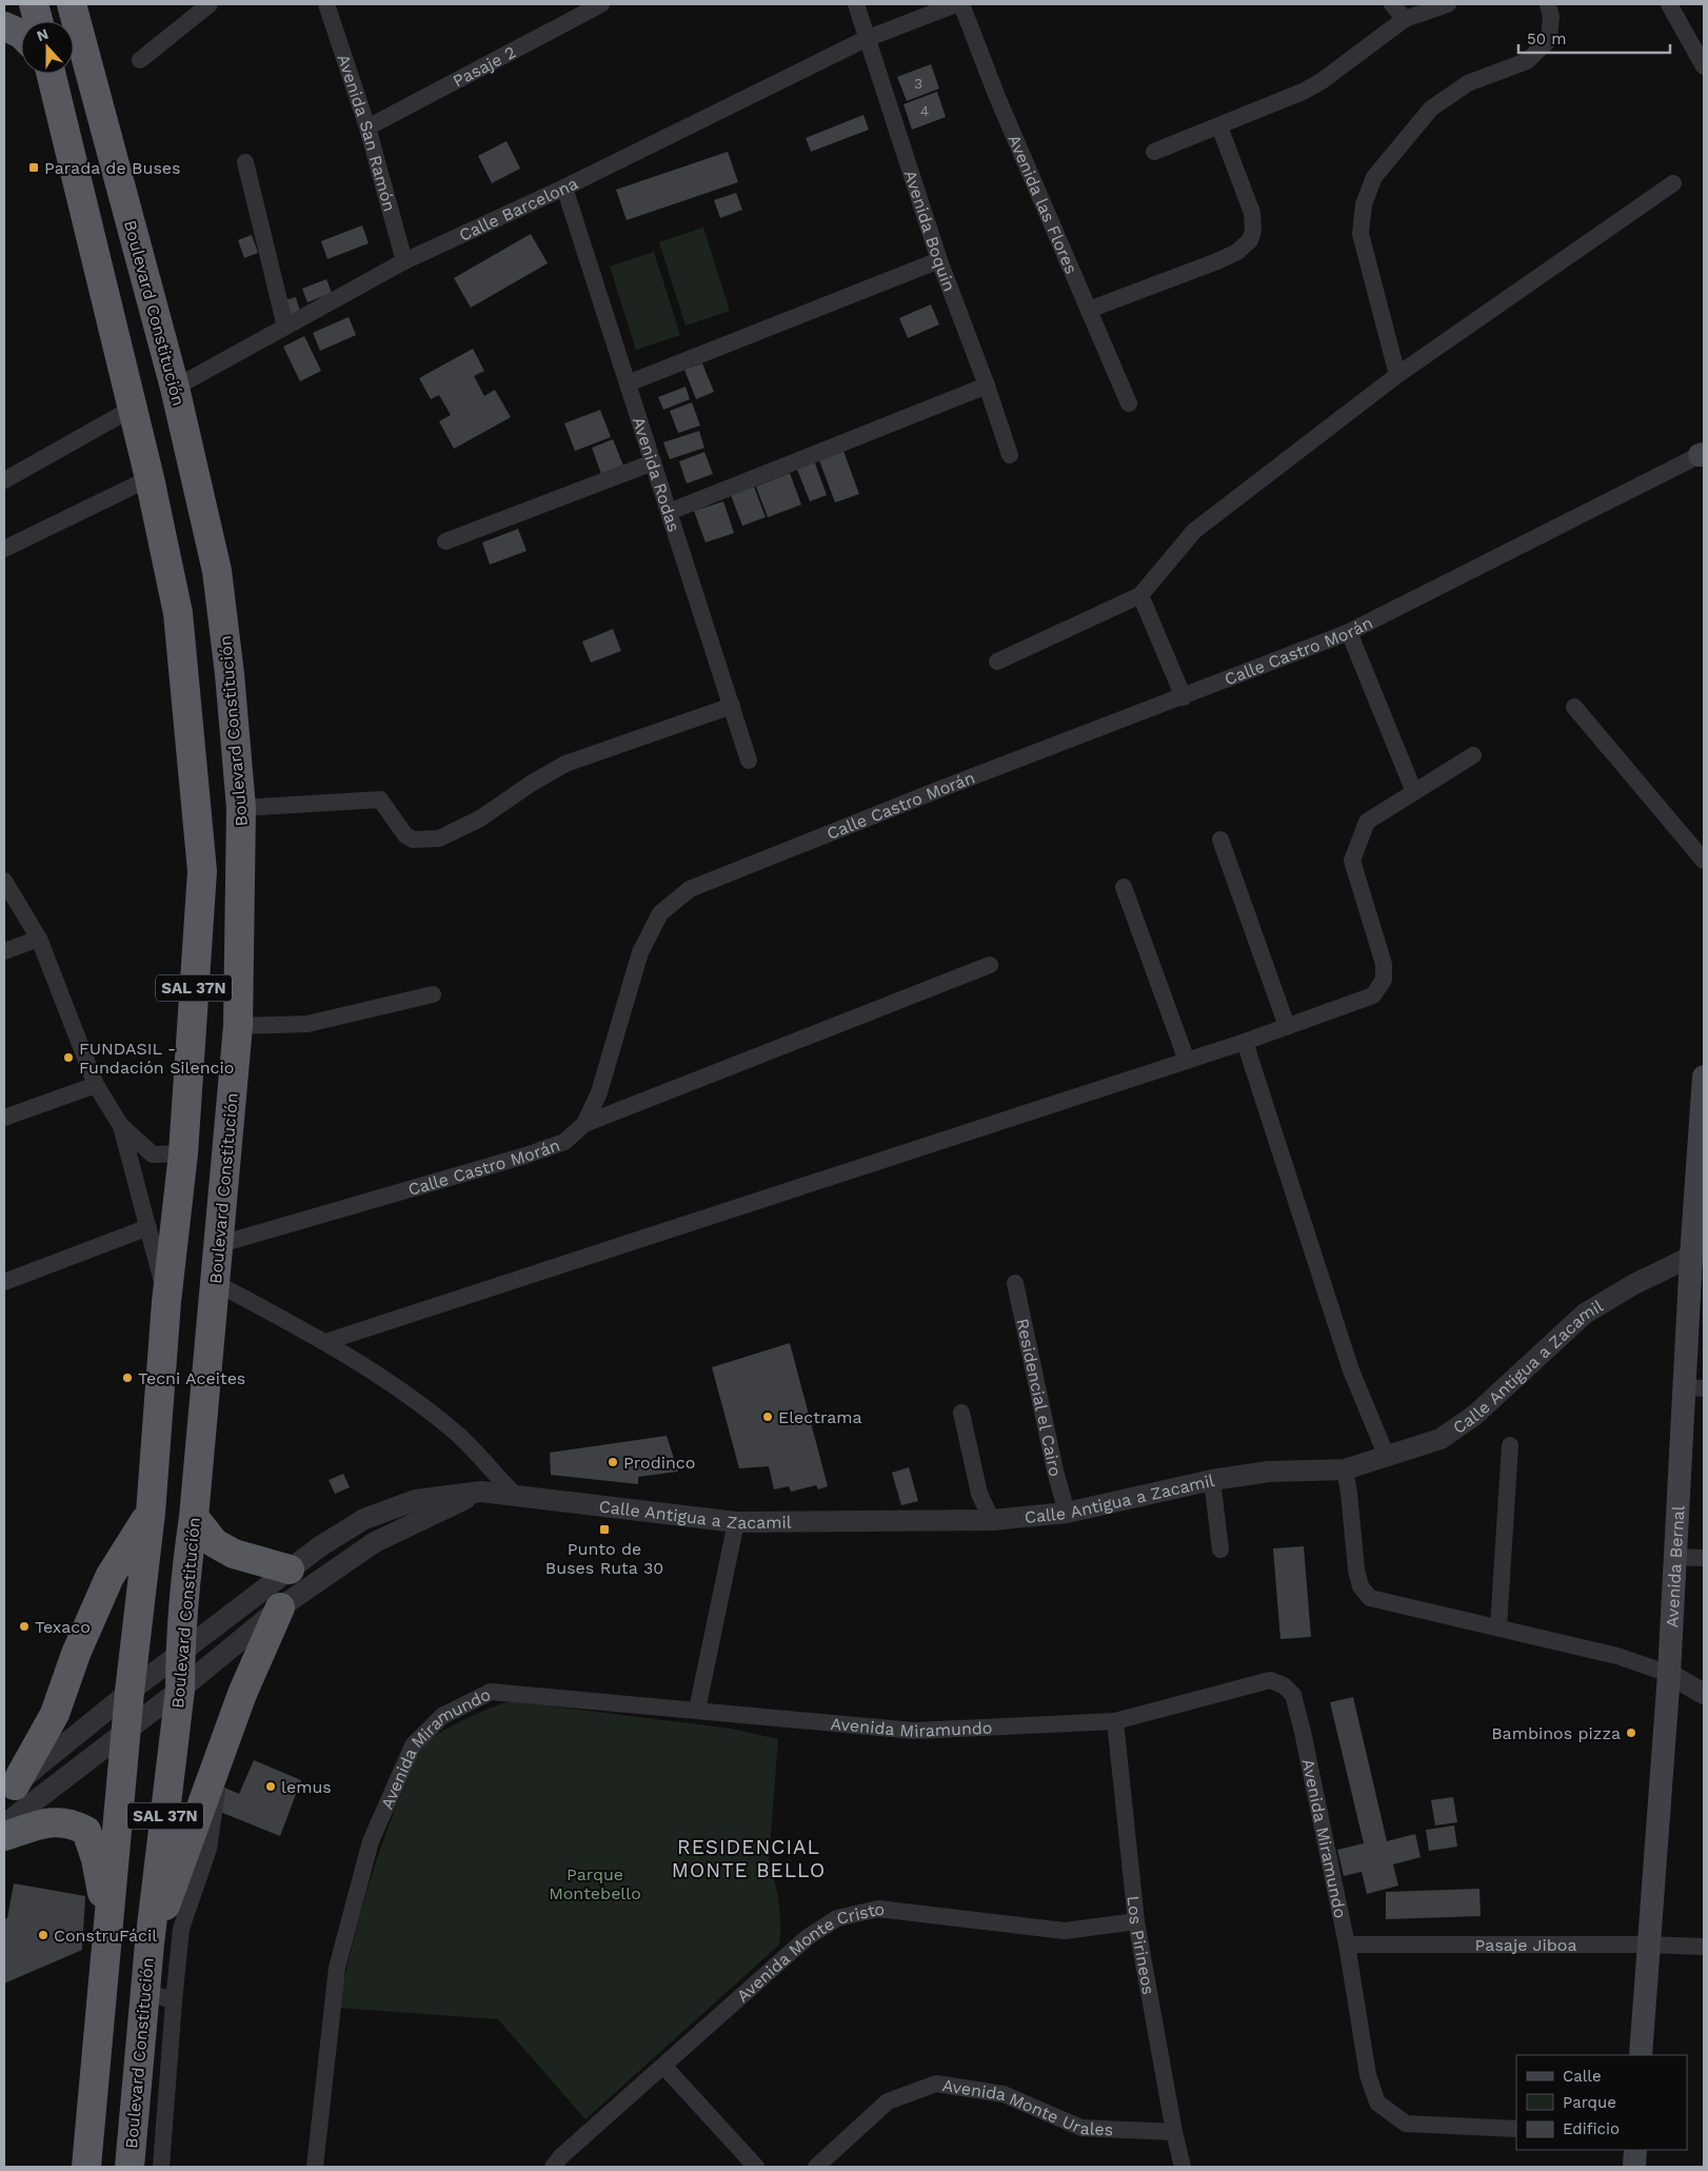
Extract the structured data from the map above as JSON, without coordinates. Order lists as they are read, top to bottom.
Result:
{
  "streets": {
    "highway": ["Boulevard Constitución", "SAL 37N"],
    "main road": ["Avenida Bernal"],
    "street": [
      "Pasaje 2",
      "Avenida San Ramón",
      "Avenida las Flores",
      "Calle Barcelona",
      "Avenida Boquin",
      "Avenida Rodas",
      "Calle Castro Morán",
      "Calle Antigua a Zacamil",
      "Residencial el Cairo",
      "Avenida Miramundo",
      "Pasaje Jiboa",
      "Los Pirineos",
      "Avenida Monte Cristo",
      "Avenida Monte Urales"
    ]
  },
  "crossings": [
    ["Pasaje 2", "Avenida San Ramón"],
    ["Avenida San Ramón", "Calle Barcelona"],
    ["Calle Barcelona", "Avenida Boquin"],
    ["Calle Barcelona", "Boulevard Constitución"],
    ["Calle Barcelona", "Avenida Rodas"],
    ["Boulevard Constitución", "Calle Castro Morán"],
    ["Boulevard Constitución", "Calle Antigua a Zacamil"],
    ["SAL 37N", "Calle Antigua a Zacamil"],
    ["Calle Antigua a Zacamil", "Residencial el Cairo"],
    ["Calle Antigua a Zacamil", "Avenida Bernal"],
    ["Avenida Bernal", "Pasaje Jiboa"],
    ["Avenida Miramundo", "Pasaje Jiboa"],
    ["Avenida Miramundo", "Los Pirineos"],
    ["Los Pirineos", "Avenida Monte Cristo"],
    ["Los Pirineos", "Avenida Monte Urales"]
  ],
  "districts": ["RESIDENCIAL MONTE BELLO"],
  "parks": ["Parque Montebello"],
  "places": {
    "transit": ["Parada de Buses", "Punto de Buses Ruta 30"],
    "other": [
      "FUNDASIL - Fundación Silencio",
      "Tecni Aceites",
      "Electrama",
      "Prodinco",
      "Texaco",
      "Bambinos pizza",
      "lemus",
      "ConstruFácil"
    ]
  },
  "house_numbers": ["3", "4"],
  "legend": ["Calle", "Parque", "Edificio"],
  "scale_bar": "50 m",
  "north": "top"
}
